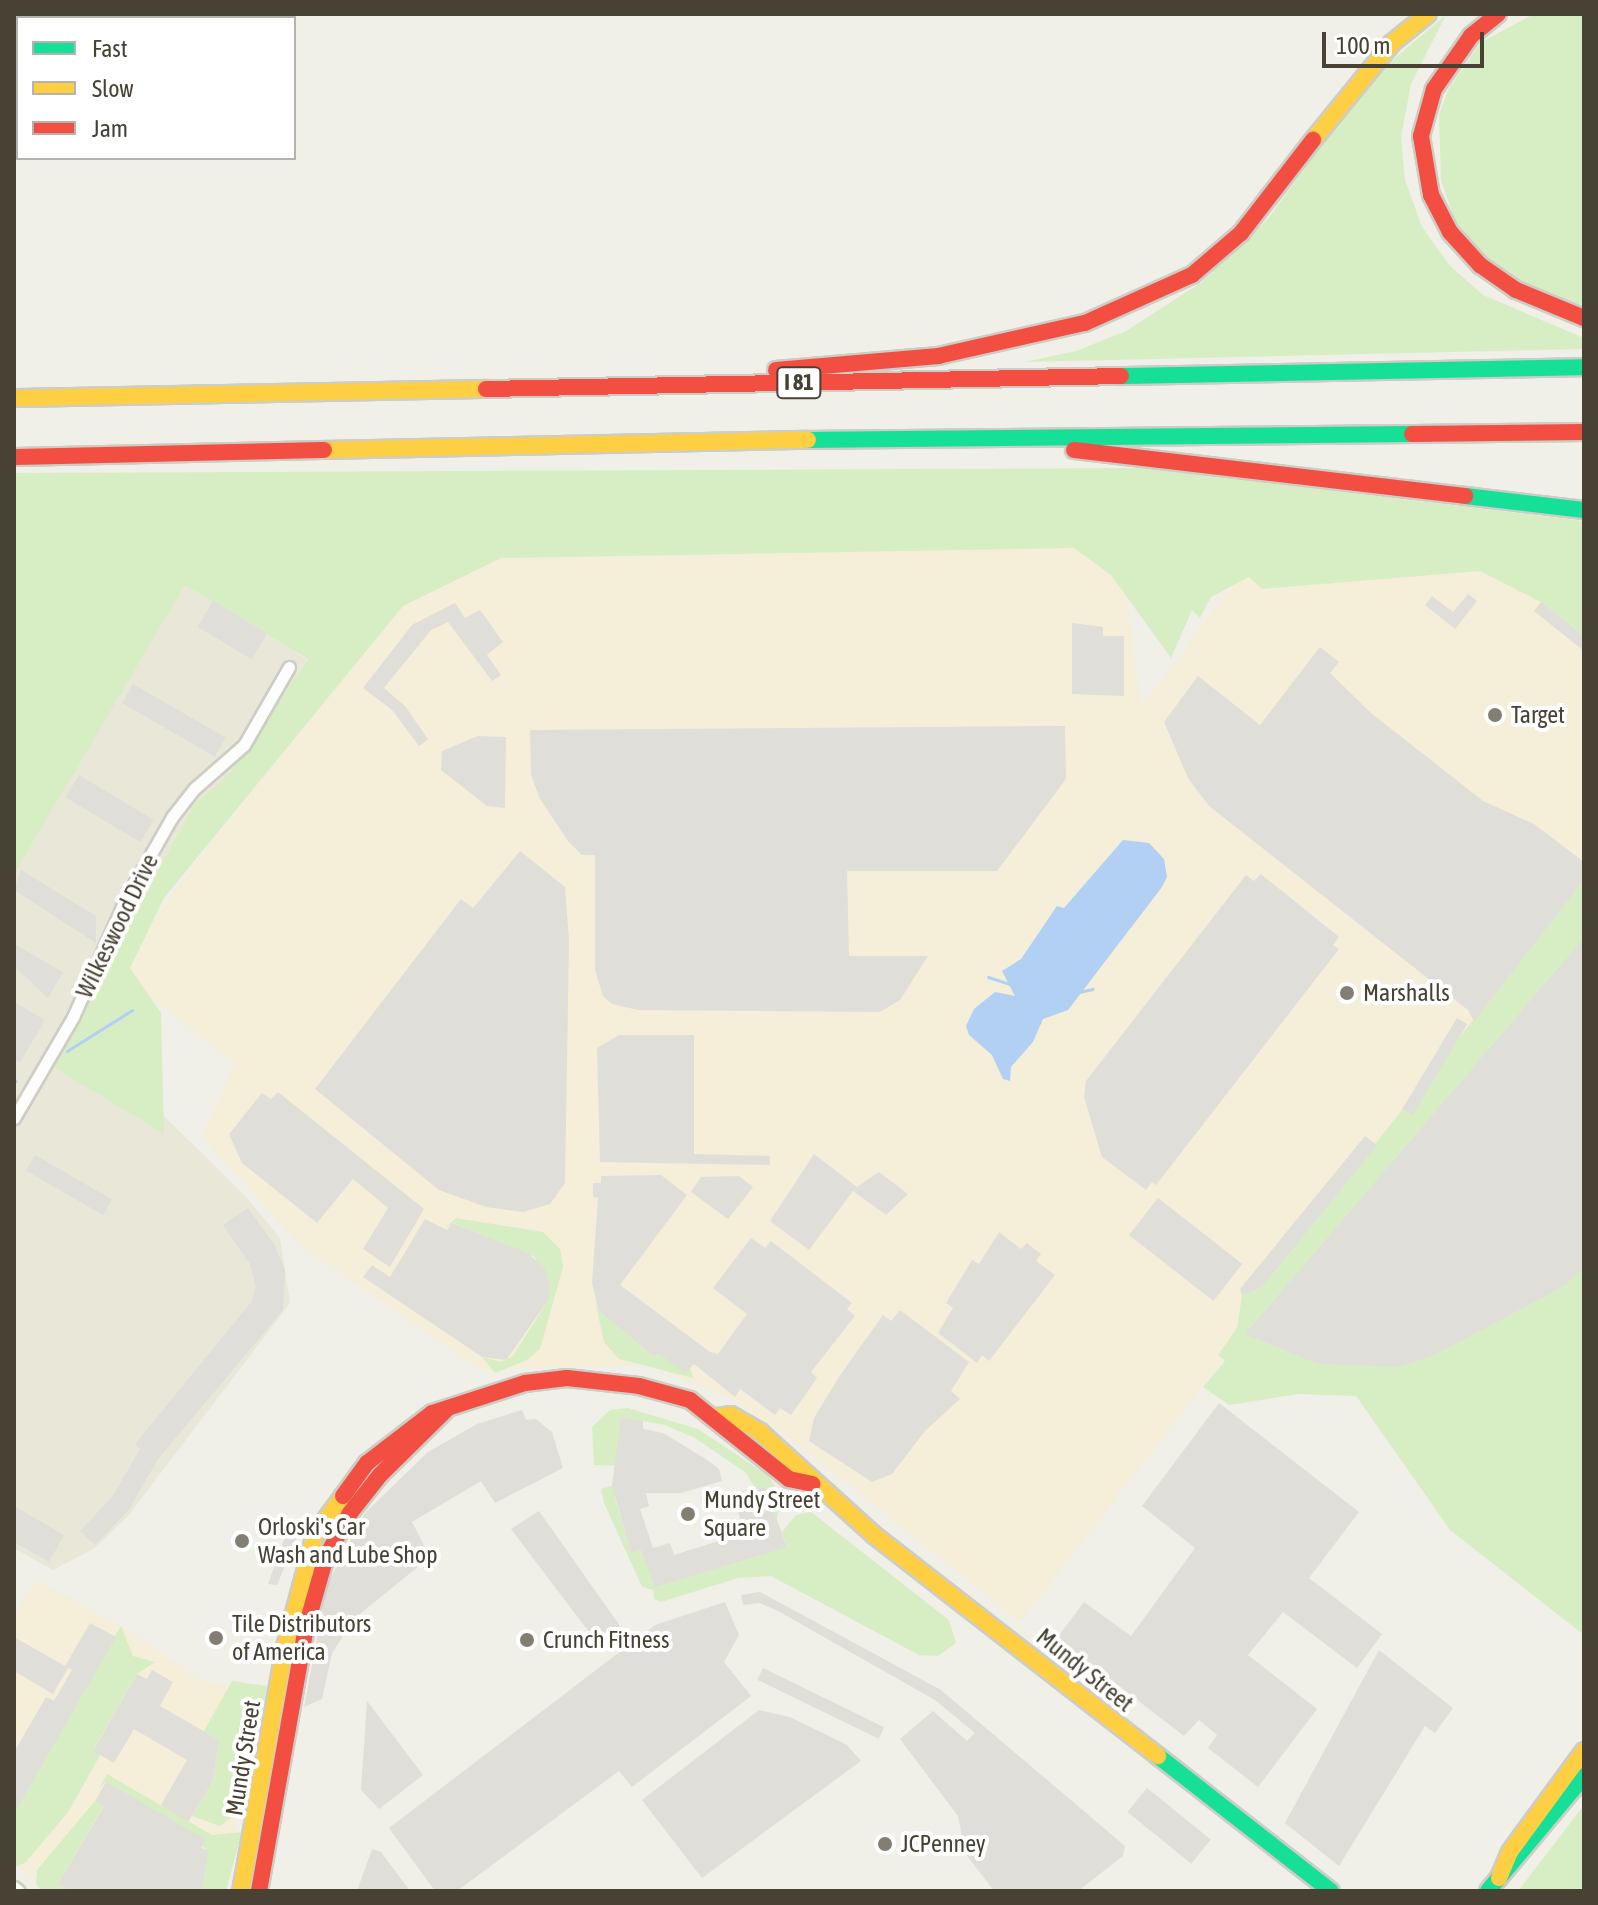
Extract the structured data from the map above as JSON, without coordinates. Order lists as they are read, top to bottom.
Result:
{
  "streets": {
    "main road": ["I 81", "Mundy Street"],
    "street": ["Wilkeswood Drive"]
  },
  "places": [
    "Target",
    "Marshalls",
    "Mundy Street Square",
    "Orloski's Car Wash and Lube Shop",
    "Tile Distributors of America",
    "Crunch Fitness",
    "JCPenney"
  ],
  "legend": ["Fast", "Slow", "Jam"],
  "scale_bar": "100 m"
}
